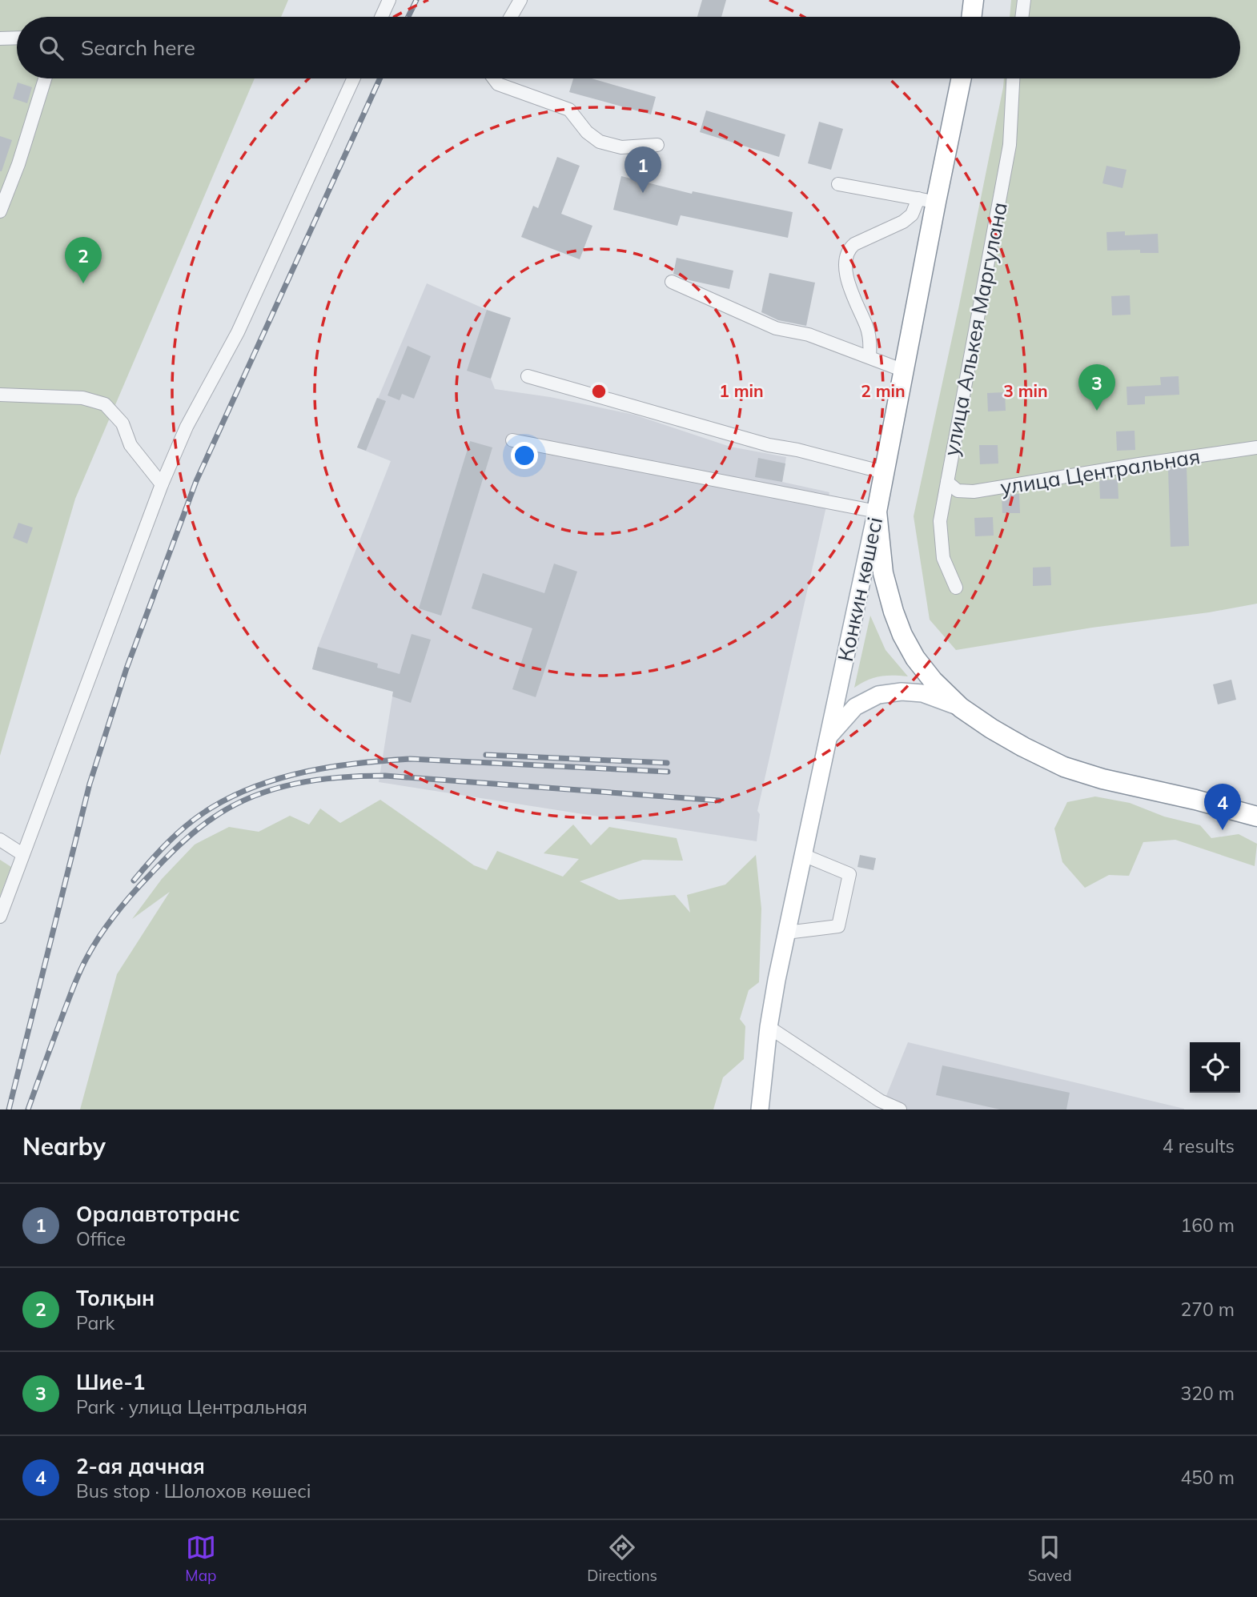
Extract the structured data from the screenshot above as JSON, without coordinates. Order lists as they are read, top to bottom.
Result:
{
  "streets": {
    "highway": ["Конкин көшесі"],
    "street": ["улица Алькея Маргулана", "улица Центральная"]
  },
  "crossings": [
    ["улица Алькея Маргулана", "улица Центральная"]
  ],
  "page": {
    "search": "Search here",
    "pins": [
      "1",
      "2",
      "3",
      "4"
    ],
    "heading": ["Nearby", "4 results"],
    "list": [
      {
        "mark": "1",
        "name": "Оралавтотранс",
        "note": "Office",
        "value": "160 m"
      },
      {
        "mark": "2",
        "name": "Толқын",
        "note": "Park",
        "value": "270 m"
      },
      {
        "mark": "3",
        "name": "Шие-1",
        "note": "Park · улица Центральная",
        "value": "320 m"
      },
      {
        "mark": "4",
        "name": "2-ая дачная",
        "note": "Bus stop · Шолохов көшесі",
        "value": "450 m"
      }
    ],
    "nav": ["Map", "Directions", "Saved"]
  },
  "rings": ["1 min", "2 min", "3 min"]
}
